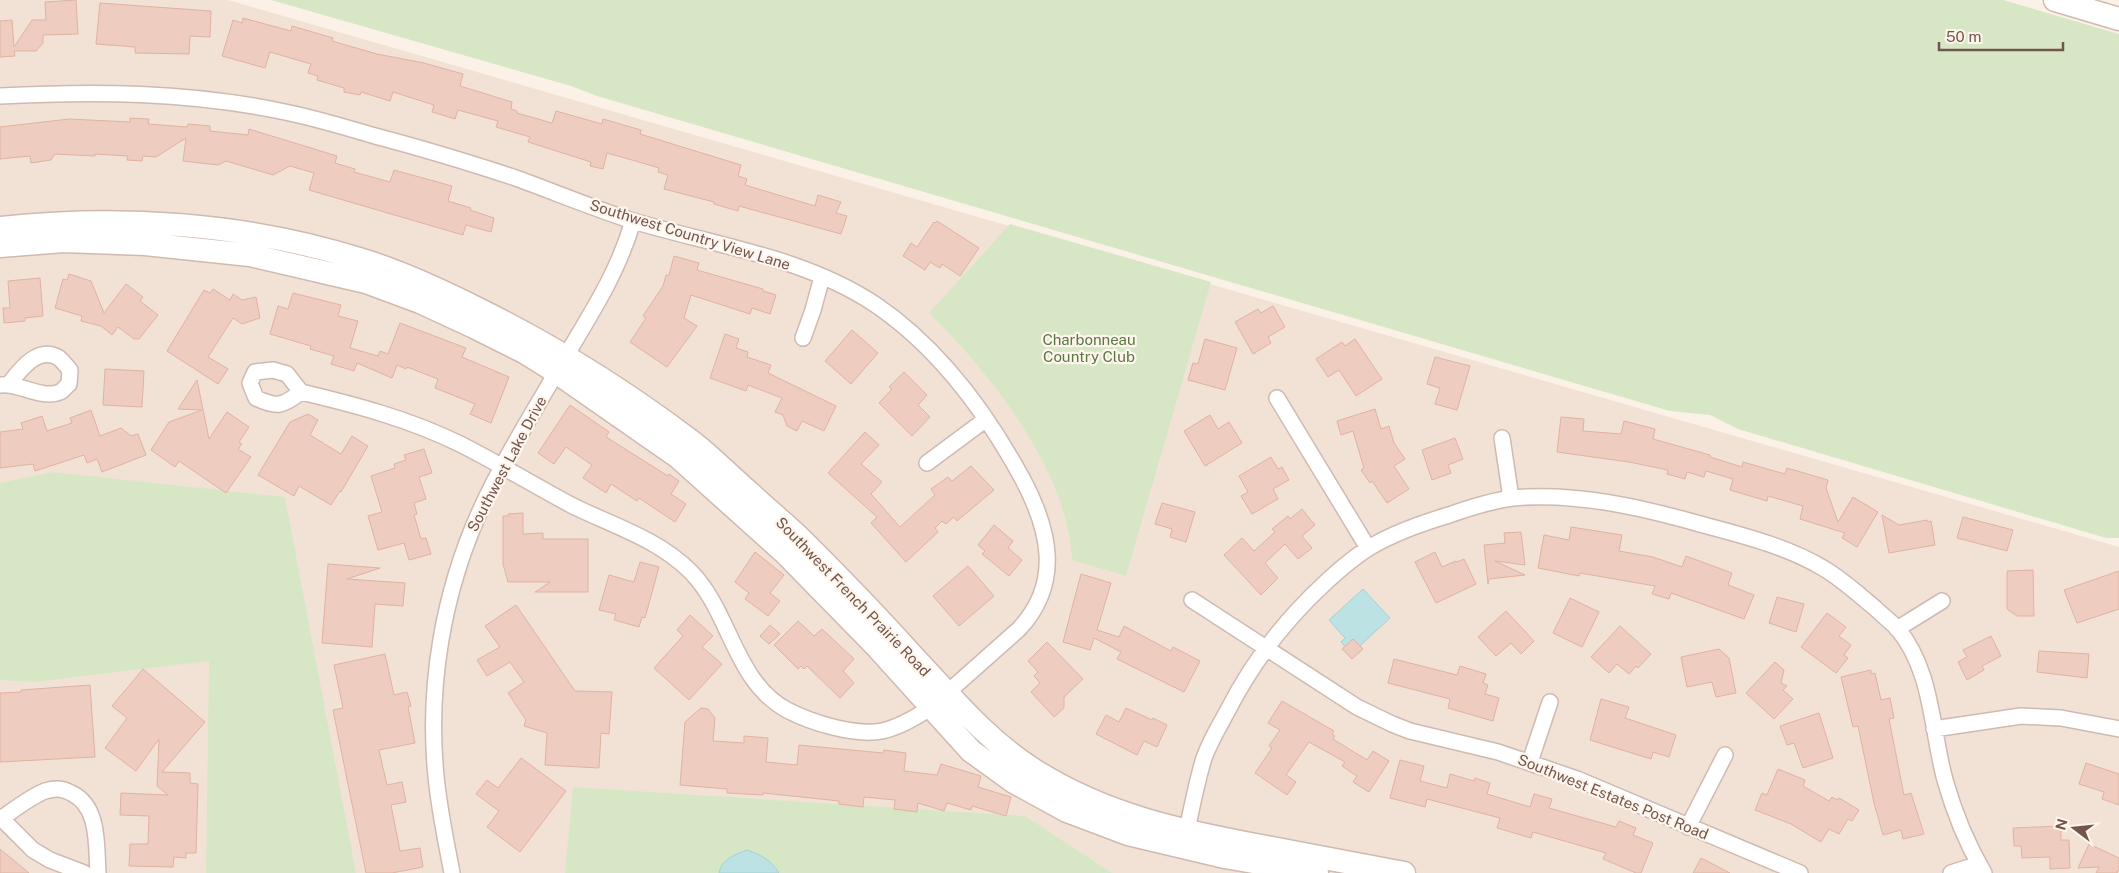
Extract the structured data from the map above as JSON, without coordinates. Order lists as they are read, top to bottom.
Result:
{
  "streets": {
    "street": [
      "Southwest Country View Lane",
      "Southwest Lake Drive",
      "Southwest French Prairie Road",
      "Southwest Estates Post Road"
    ]
  },
  "crossings": [
    ["Southwest Country View Lane", "Southwest Lake Drive"],
    ["Southwest Country View Lane", "Southwest French Prairie Road"],
    ["Southwest Lake Drive", "Southwest French Prairie Road"]
  ],
  "parks": ["Charbonneau Country Club"],
  "scale_bar": "50 m",
  "north": "left"
}
